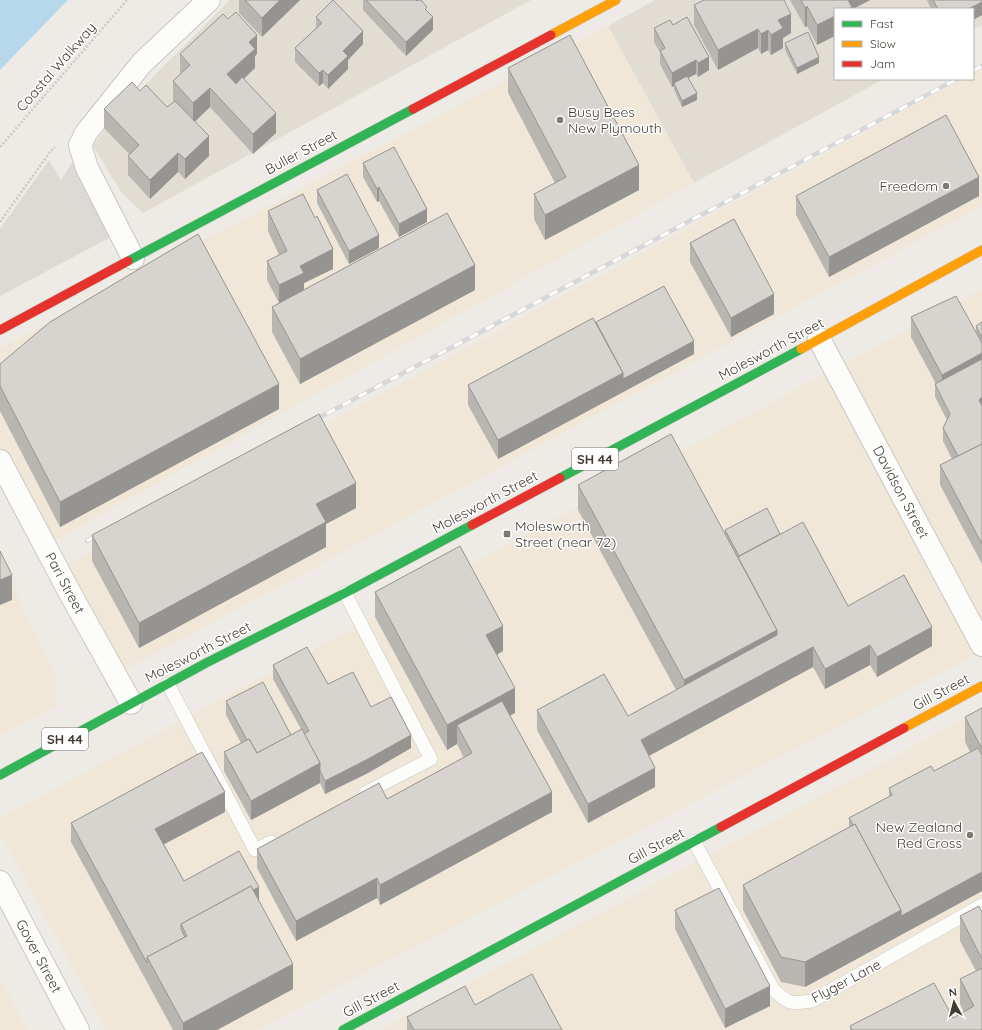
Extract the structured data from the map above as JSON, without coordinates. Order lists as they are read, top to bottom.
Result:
{
  "streets": {
    "main road": [
      "Buller Street",
      "Molesworth Street",
      "SH 44",
      "Gill Street"
    ],
    "street": ["Davidson Street", "Pari Street", "Gover Street"],
    "lane": ["Flyger Lane"],
    "path": ["Coastal Walkway"]
  },
  "crossings": [
    ["Molesworth Street", "Davidson Street"],
    ["Molesworth Street", "Pari Street"],
    ["Gill Street", "Flyger Lane"]
  ],
  "places": {
    "other": ["Busy Bees New Plymouth", "Freedom", "New Zealand Red Cross"],
    "transit": ["Molesworth Street (near 72)"]
  },
  "legend": ["Fast", "Slow", "Jam"],
  "north": "top"
}
